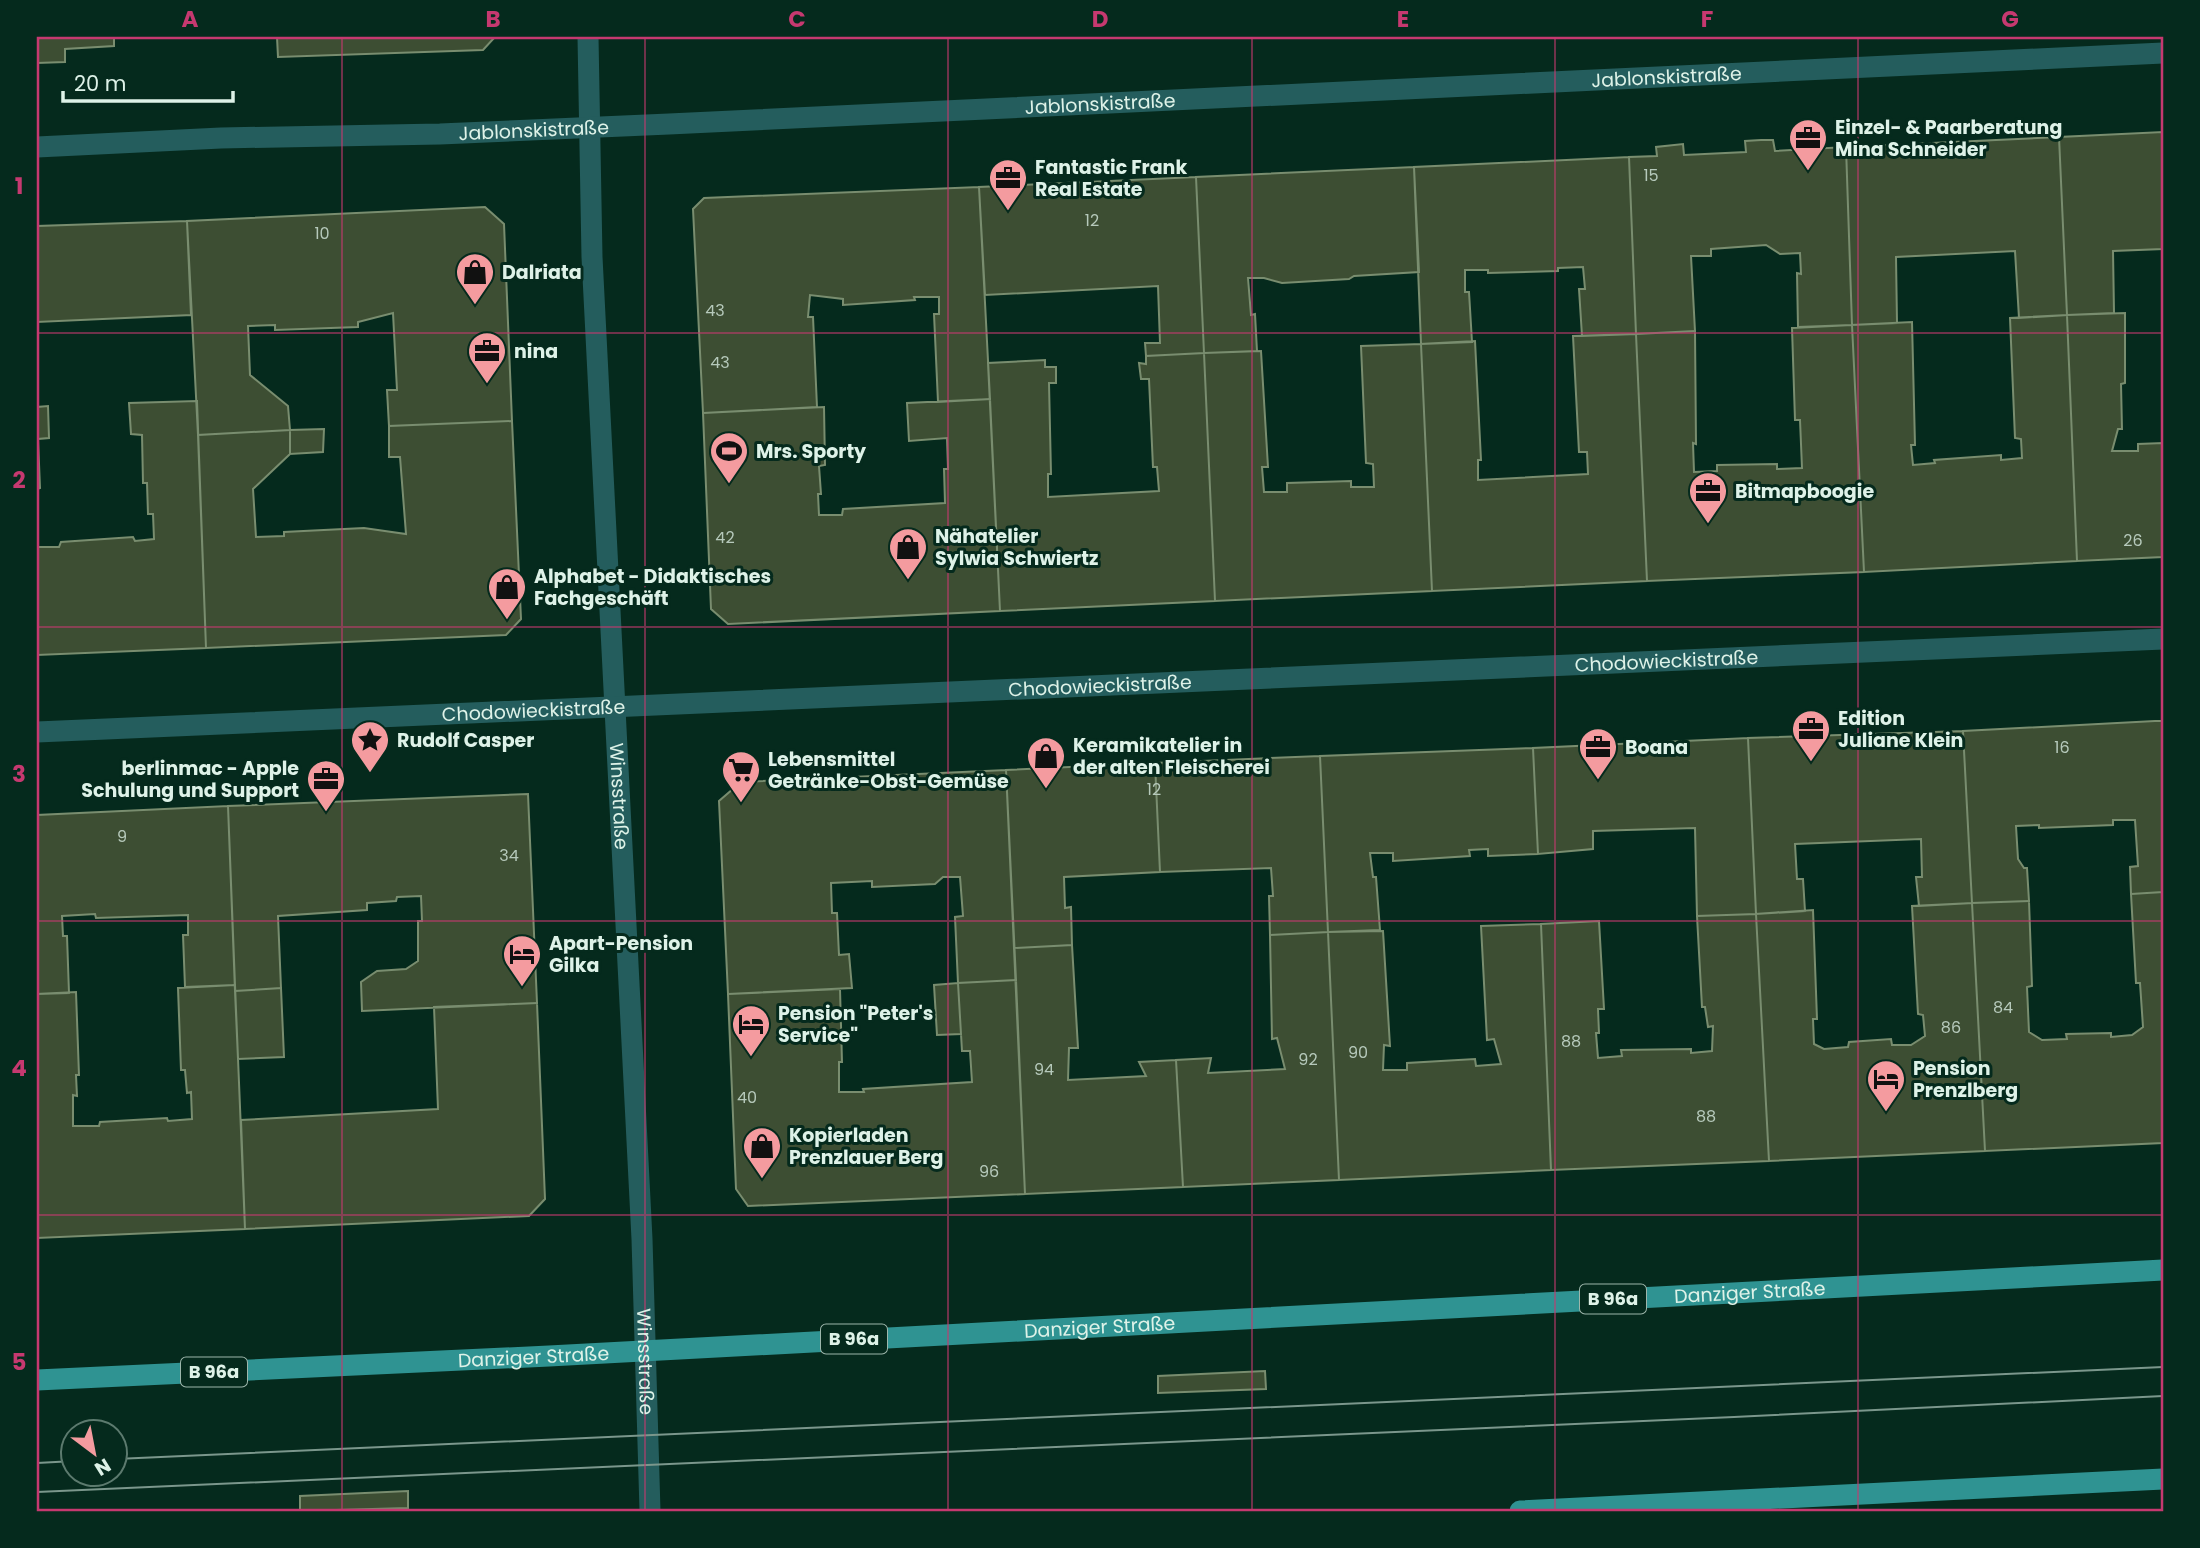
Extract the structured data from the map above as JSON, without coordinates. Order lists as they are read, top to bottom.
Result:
{
  "streets": {
    "main road": ["Danziger Straße", "B 96a"],
    "street": ["Jablonskistraße", "Chodowieckistraße", "Winsstraße"]
  },
  "crossings": [
    ["Jablonskistraße", "Winsstraße"],
    ["Chodowieckistraße", "Winsstraße"],
    ["Winsstraße", "Danziger Straße"]
  ],
  "places": {
    "office": [
      "Einzel- & Paarberatung Mina Schneider",
      "Fantastic Frank Real Estate",
      "nina",
      "Bitmapboogie",
      "Edition Juliane Klein",
      "Boana",
      "berlinmac - Apple Schulung und Support"
    ],
    "shop": [
      "Dalriata",
      "Nähatelier Sylwia Schwiertz",
      "Alphabet - Didaktisches Fachgeschäft",
      "Keramikatelier in der alten Fleischerei",
      "Kopierladen Prenzlauer Berg"
    ],
    "sports": ["Mrs. Sporty"],
    "place": ["Rudolf Casper"],
    "supermarket": ["Lebensmittel Getränke-Obst-Gemüse"],
    "hotel": ["Apart-Pension Gilka", "Pension \"Peter's Service\"", "Pension Prenzlberg"]
  },
  "house_numbers": [
    "15",
    "12",
    "10",
    "43",
    "43",
    "42",
    "26",
    "16",
    "12",
    "9",
    "34",
    "84",
    "86",
    "88",
    "90",
    "92",
    "94",
    "40",
    "88",
    "96"
  ],
  "scale_bar": "20 m",
  "north": "bottom right",
  "grid": {
    "columns": [
      "A",
      "B",
      "C",
      "D",
      "E",
      "F",
      "G"
    ],
    "rows": [
      "1",
      "2",
      "3",
      "4",
      "5"
    ]
  }
}
